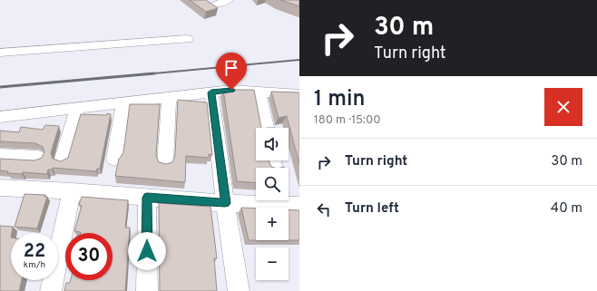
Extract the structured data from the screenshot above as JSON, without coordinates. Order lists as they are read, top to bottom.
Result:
{
  "page": {
    "turn": ["30 m", "Turn right"],
    "heading": ["1 min", "180 m · 15:00"],
    "map_buttons": ["+", "−"],
    "list": [
      {
        "name": "Turn right",
        "value": "30 m"
      },
      {
        "name": "Turn left",
        "value": "40 m"
      }
    ],
    "speed": "22 km/h",
    "limit": "30"
  }
}
